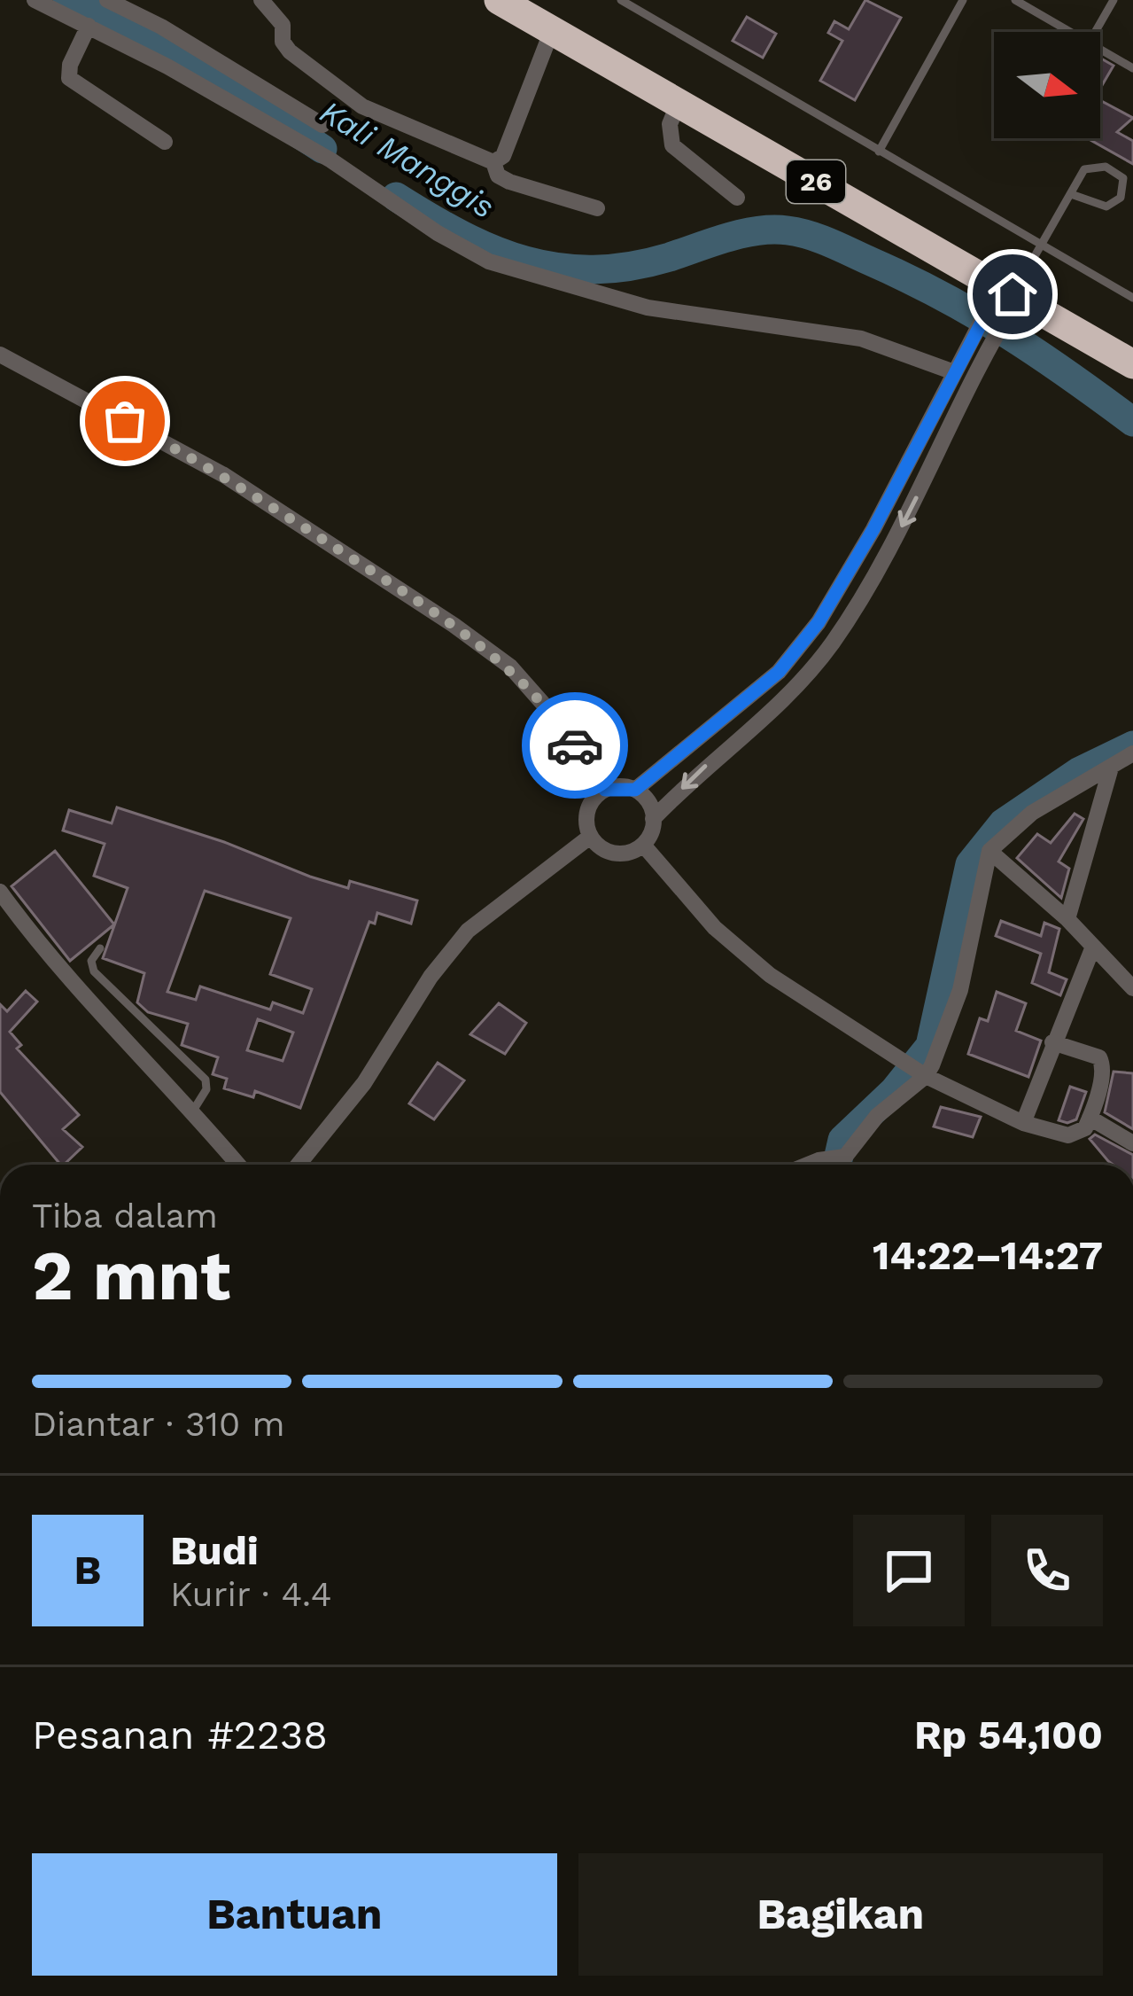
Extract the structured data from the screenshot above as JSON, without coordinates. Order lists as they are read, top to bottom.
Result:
{
  "streets": {
    "highway": ["26"]
  },
  "water": ["Kali Manggis"],
  "north": "right",
  "page": {
    "heading": ["2 mnt", "Tiba dalam", "14:22–14:27"],
    "panel": [
      "Budi",
      "Kurir · 4.4",
      "Pesanan #2238",
      "Rp 54,100"
    ],
    "bar": "Diantar · 310 m",
    "round": "B",
    "buttons": ["Bantuan", "Bagikan"]
  }
}
